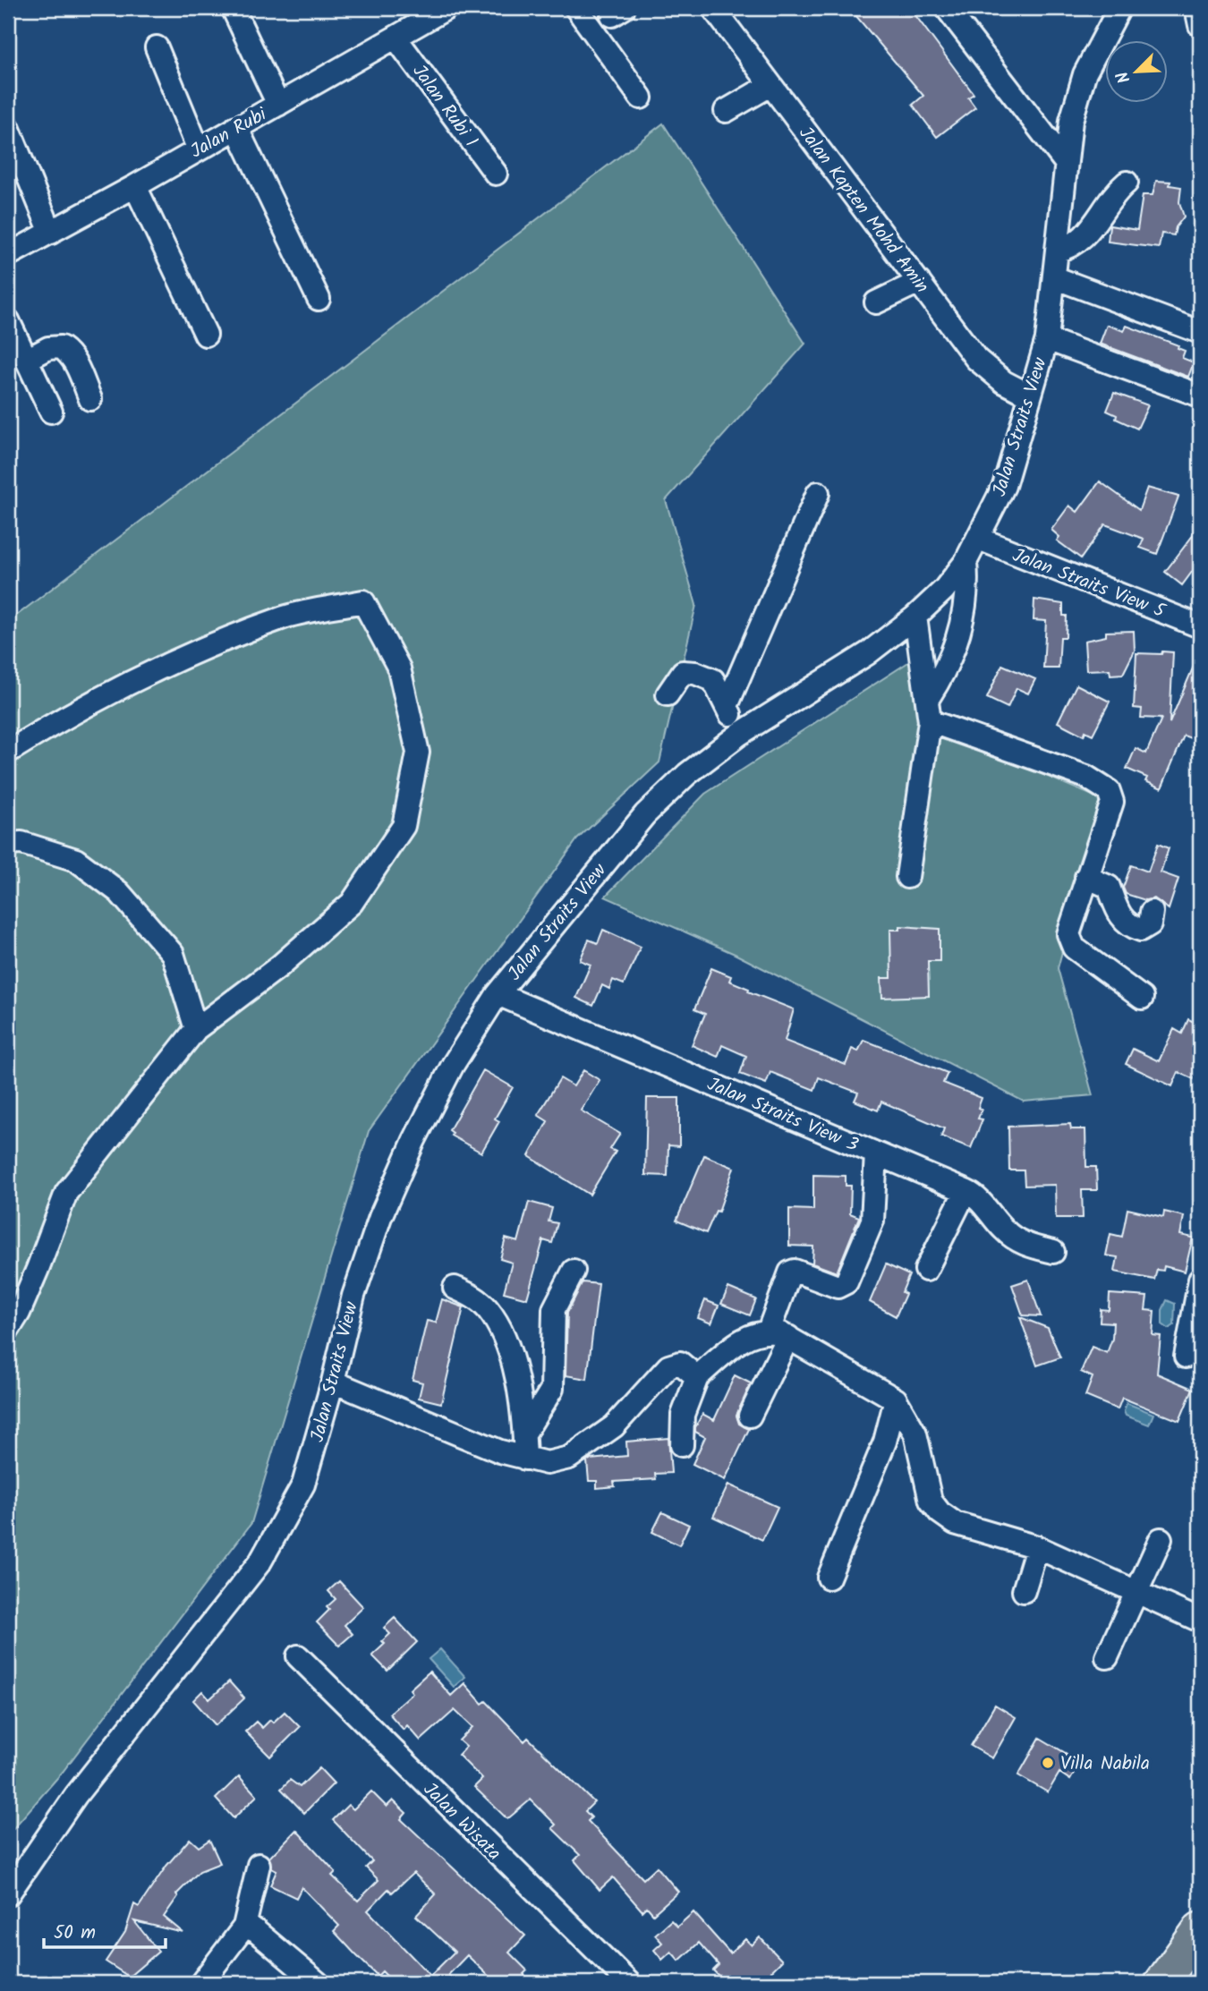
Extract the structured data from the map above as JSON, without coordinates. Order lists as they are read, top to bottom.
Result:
{
  "streets": {
    "street": [
      "Jalan Rubi 1",
      "Jalan Rubi",
      "Jalan Kapten Mohd Amin",
      "Jalan Straits View",
      "Jalan Straits View 5",
      "Jalan Straits View 3",
      "Jalan Wisata"
    ]
  },
  "crossings": [
    ["Jalan Rubi 1", "Jalan Rubi"],
    ["Jalan Kapten Mohd Amin", "Jalan Straits View"],
    ["Jalan Straits View", "Jalan Straits View 5"],
    ["Jalan Straits View", "Jalan Straits View 3"]
  ],
  "places": ["Villa Nabila"],
  "scale_bar": "50 m",
  "north": "bottom left"
}
